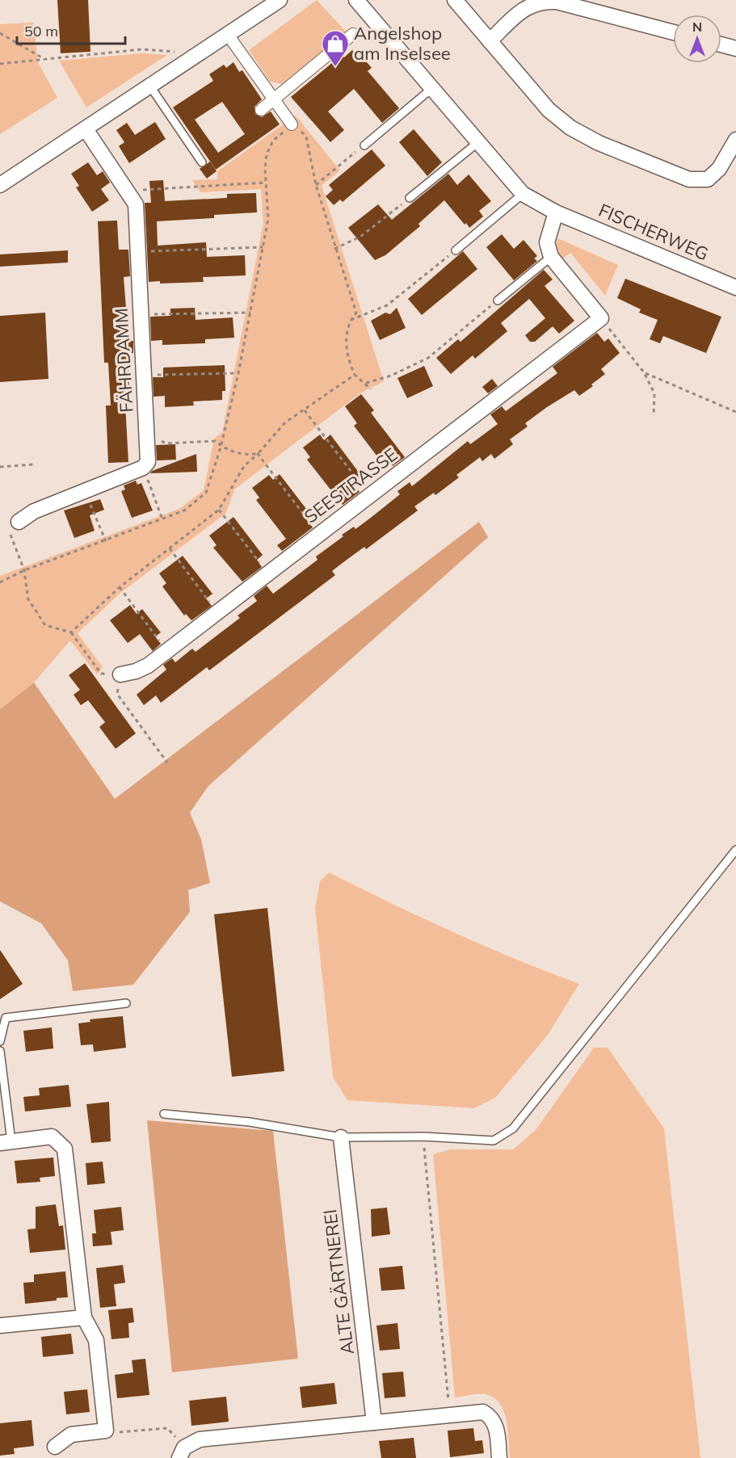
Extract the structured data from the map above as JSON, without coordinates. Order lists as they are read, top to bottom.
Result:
{
  "streets": {
    "street": [
      "FISCHERWEG",
      "FÄHRDAMM",
      "SEESTRASSE",
      "ALTE GÄRTNEREI"
    ]
  },
  "places": {
    "shop": ["Angelshop am Inselsee"]
  },
  "scale_bar": "50 m",
  "north": "top"
}
